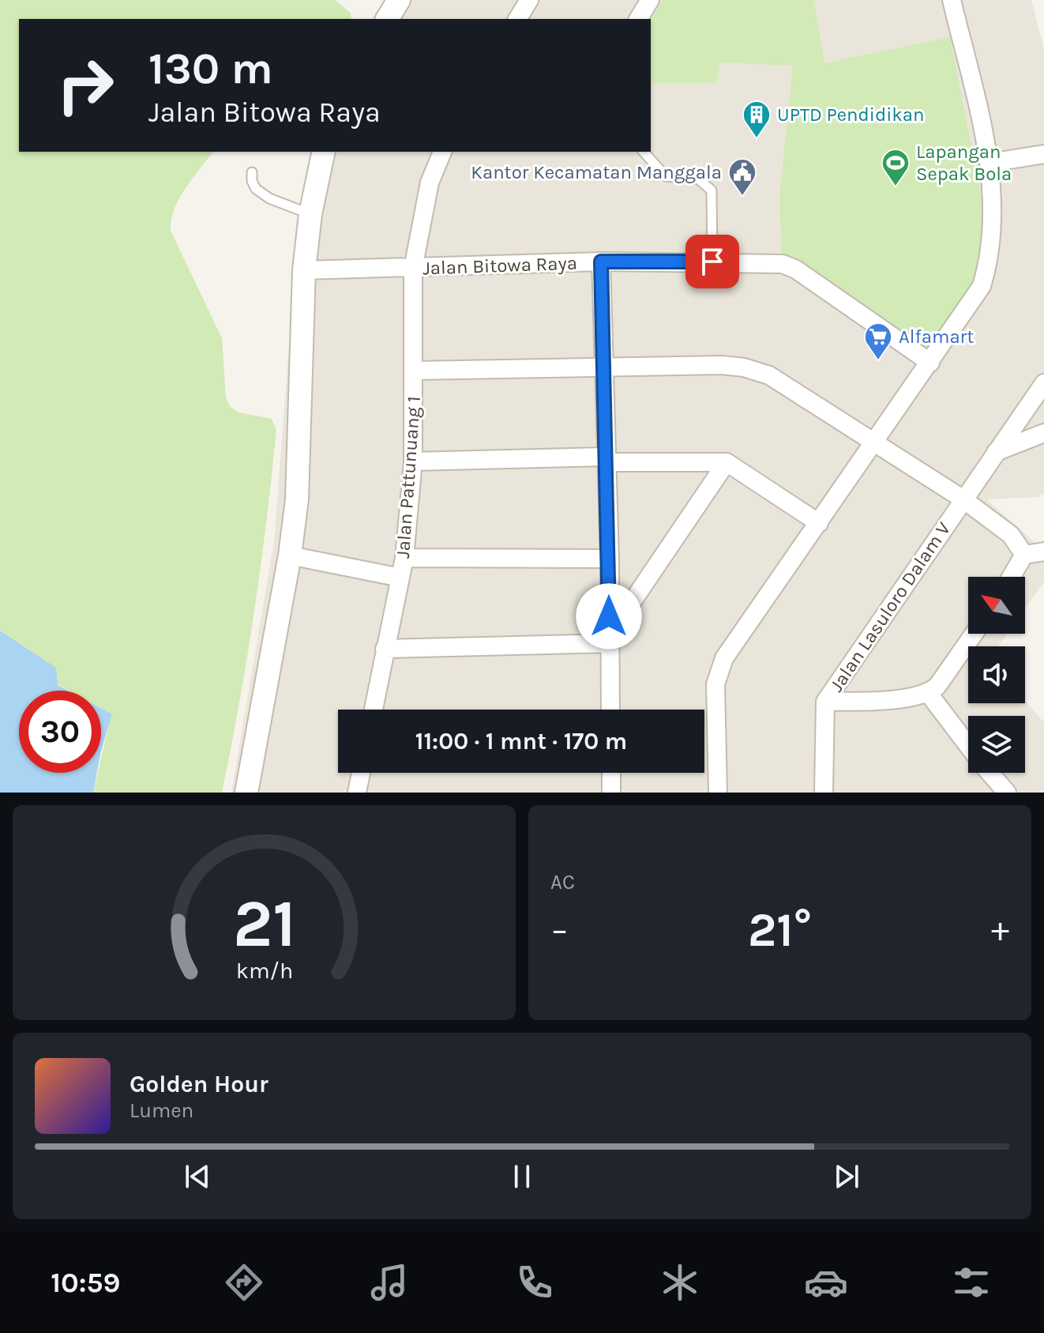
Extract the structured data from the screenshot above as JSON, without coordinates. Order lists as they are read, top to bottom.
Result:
{
  "streets": {
    "street": ["Jalan Bitowa Raya", "Jalan Pattunuang 1", "Jalan Lasuloro Dalam V"]
  },
  "crossings": [
    ["Jalan Bitowa Raya", "Jalan Pattunuang 1"]
  ],
  "places": {
    "building": ["UPTD Pendidikan"],
    "sports": ["Lapangan Sepak Bola"],
    "public building": ["Kantor Kecamatan Manggala"],
    "supermarket": ["Alfamart"]
  },
  "north": "top left",
  "page": {
    "turn": ["130 m", "Jalan Bitowa Raya"],
    "limit": "30",
    "trip": "11:00 · 1 mnt · 170 m",
    "tile": "AC",
    "heat": ["−", "21°", "+"],
    "song": ["Golden Hour", "Lumen"],
    "tabs": "10:59",
    "gauge": ["21", "km/h"]
  }
}
